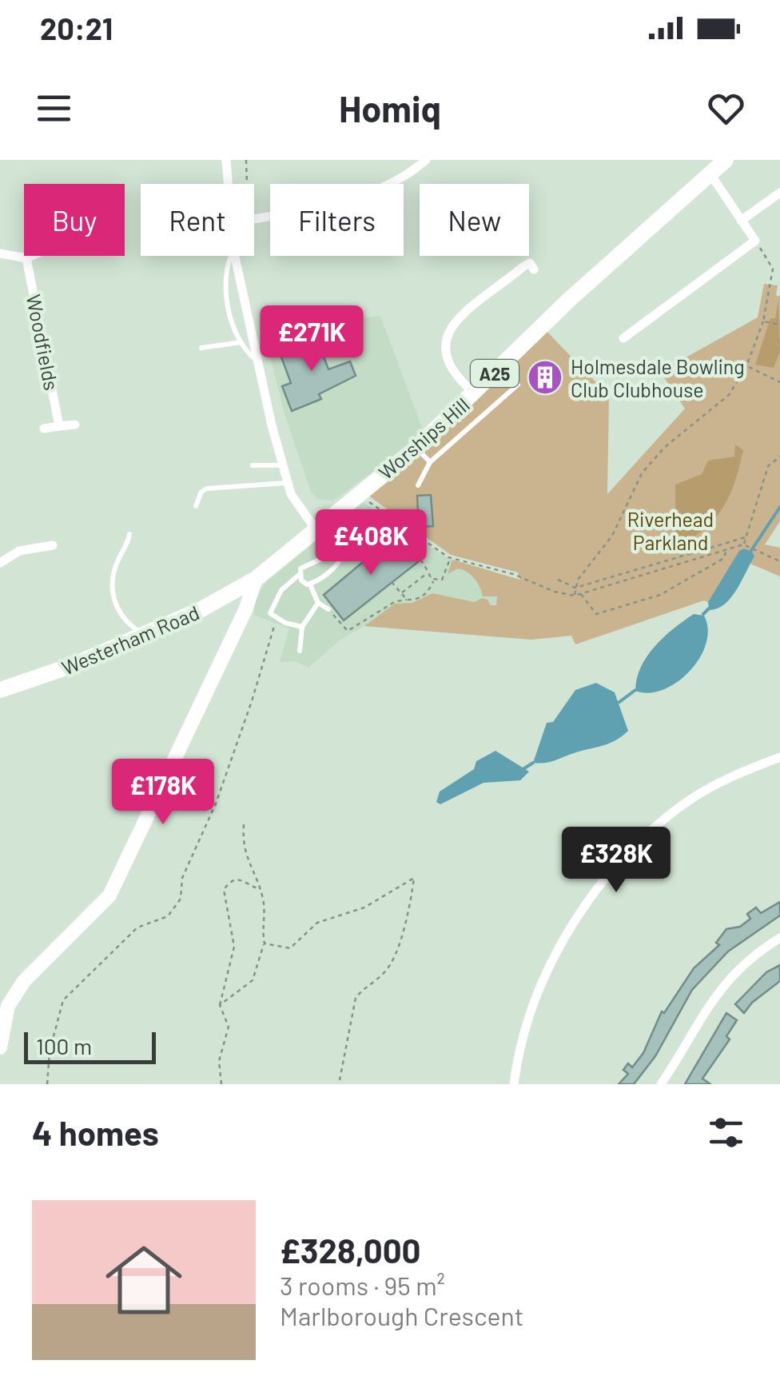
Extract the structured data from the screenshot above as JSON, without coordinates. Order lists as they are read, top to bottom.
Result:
{
  "streets": {
    "highway": ["A25", "Worships Hill", "Westerham Road"],
    "street": ["Woodfields"]
  },
  "crossings": [
    ["Worships Hill", "Westerham Road"]
  ],
  "parks": ["Riverhead Parkland"],
  "places": {
    "building": ["Holmesdale Bowling Club Clubhouse"]
  },
  "scale_bar": "100 m",
  "page": {
    "status": "20:21",
    "header": "Homiq",
    "chip": [
      "Buy",
      "Rent",
      "Filters",
      "New"
    ],
    "price": [
      "£271K",
      "£408K",
      "£178K",
      "£328K"
    ],
    "scale": "100 m",
    "heading": "4 homes",
    "list": [
      {
        "name": "£328,000",
        "note": "3 rooms · 95 m² · Marlborough Crescent"
      }
    ]
  }
}
